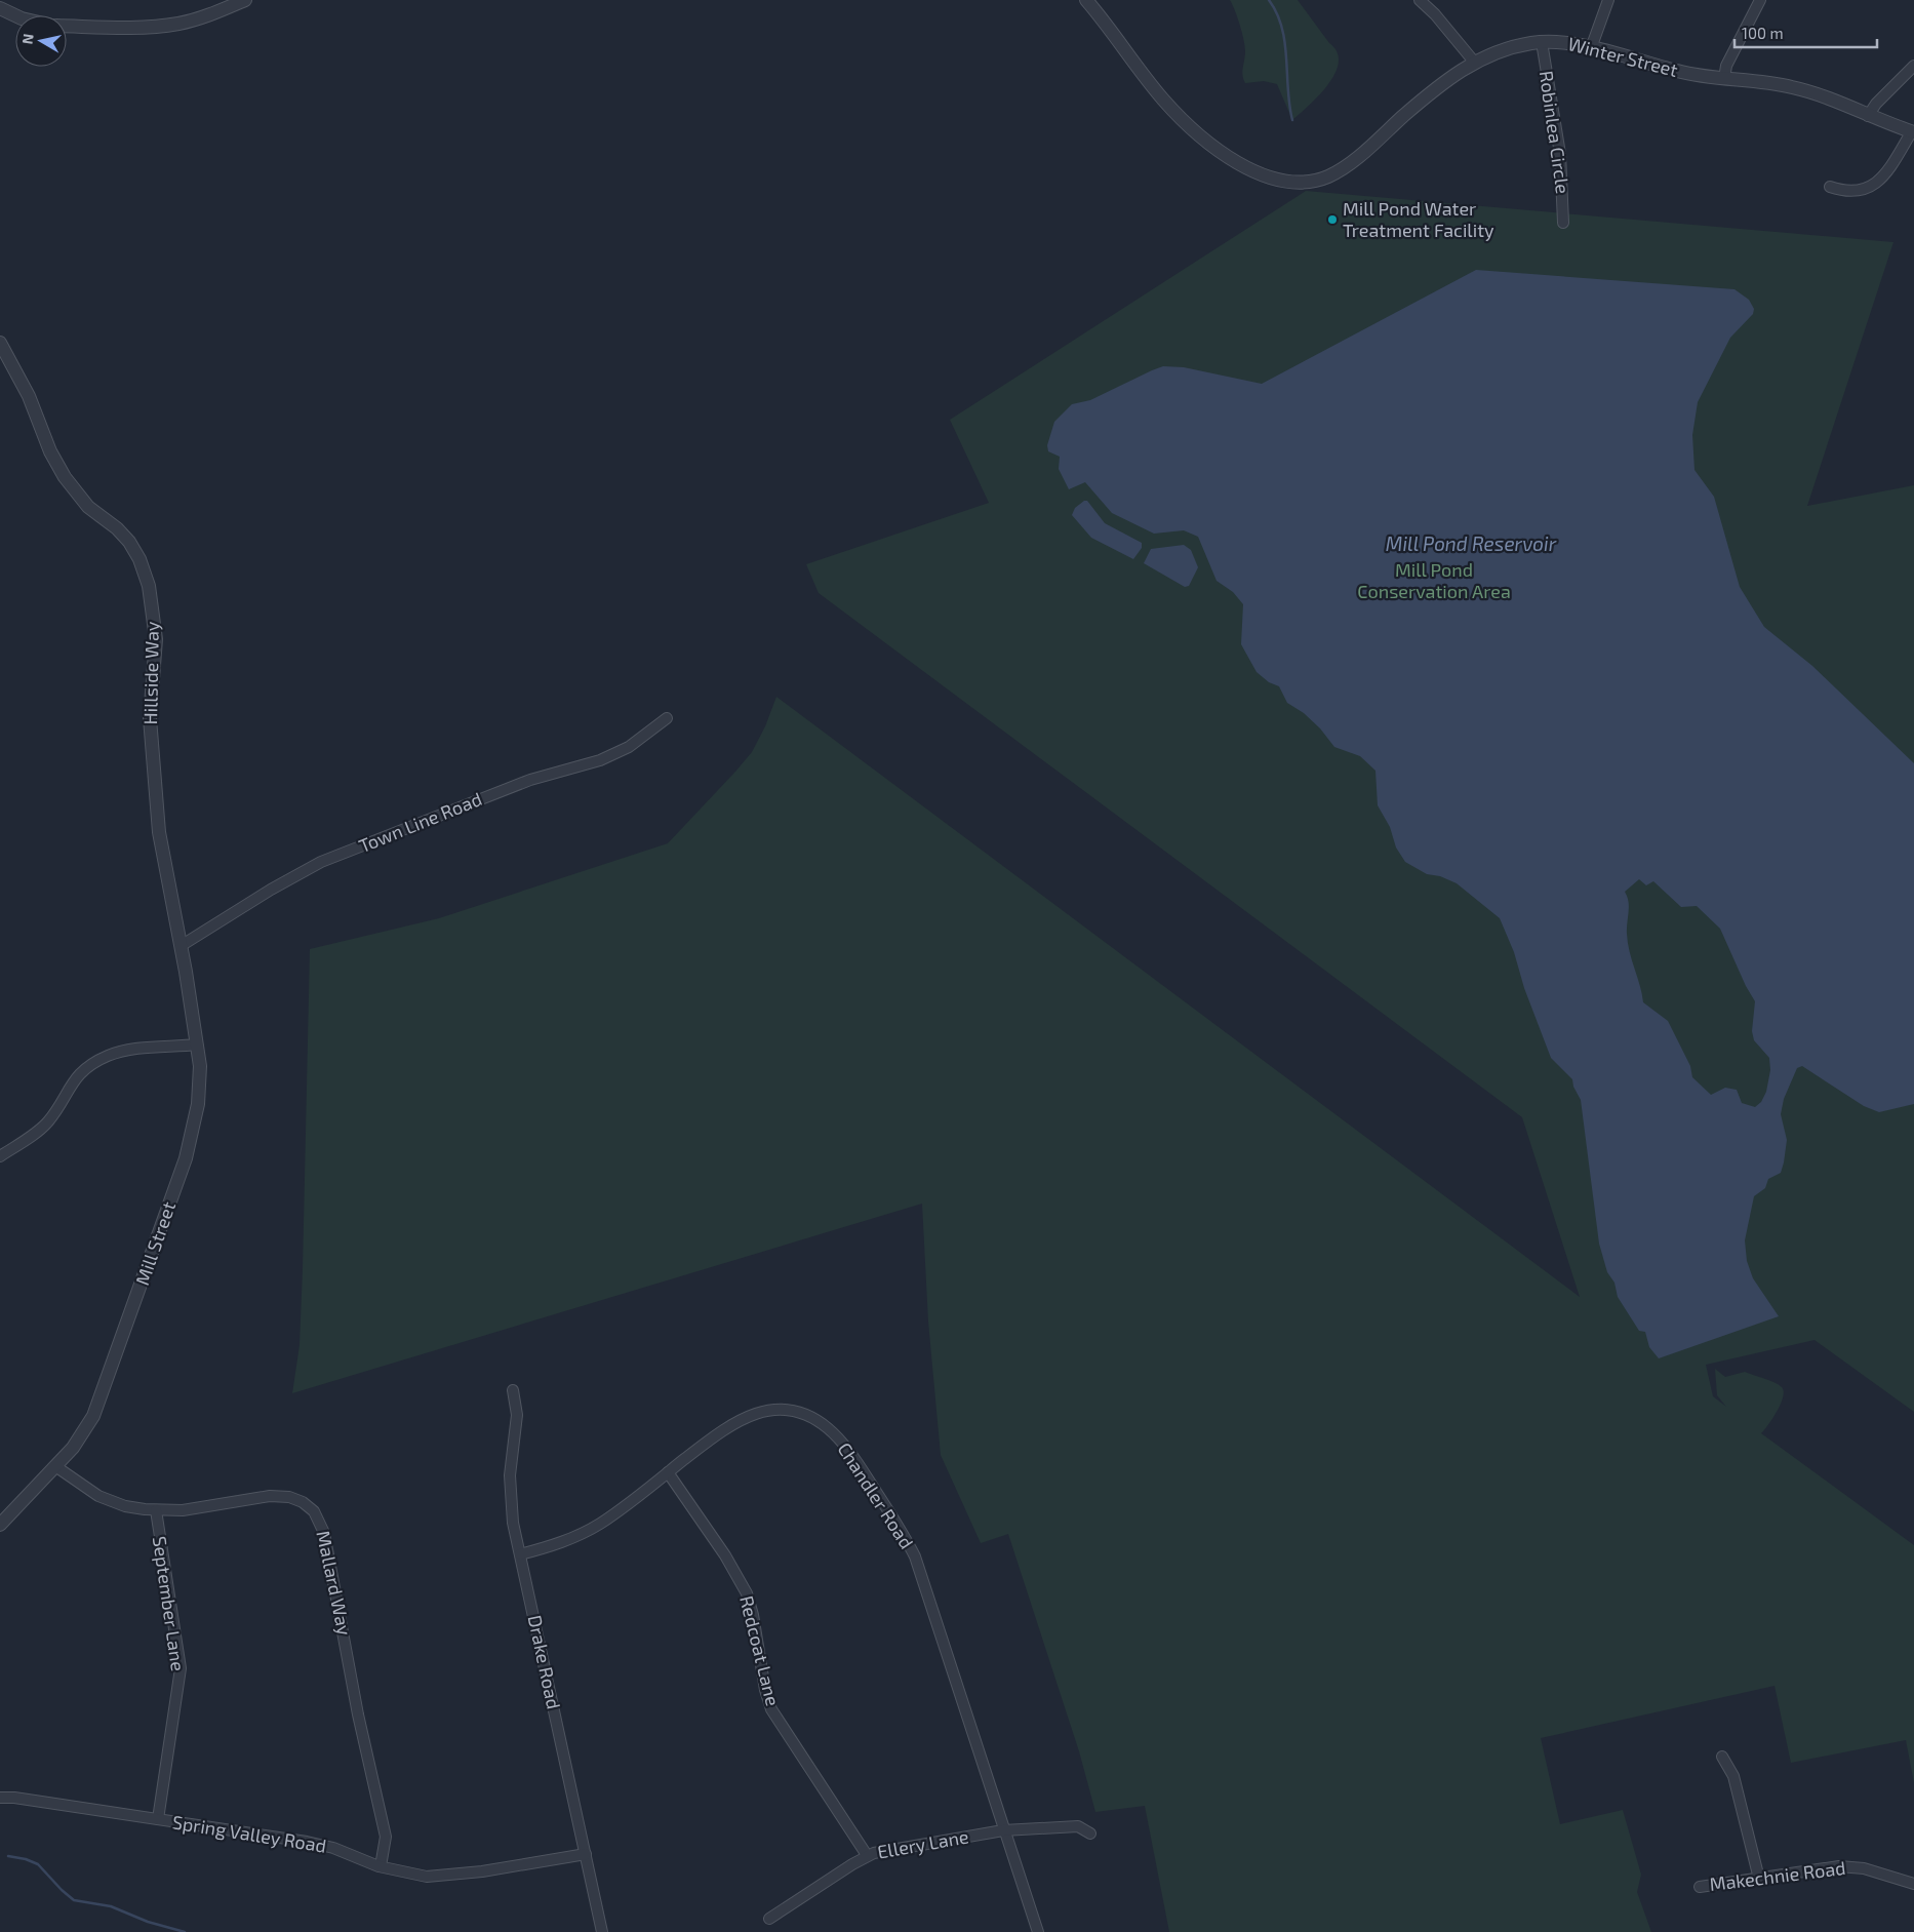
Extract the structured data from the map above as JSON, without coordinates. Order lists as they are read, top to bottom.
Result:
{
  "streets": {
    "street": [
      "Winter Street",
      "Robinlea Circle",
      "Hillside Way",
      "Town Line Road",
      "Mill Street",
      "Chandler Road",
      "Mallard Way",
      "September Lane",
      "Redcoat Lane",
      "Drake Road",
      "Spring Valley Road",
      "Ellery Lane",
      "Makechnie Road"
    ]
  },
  "crossings": [
    ["Winter Street", "Robinlea Circle"],
    ["Hillside Way", "Mill Street"],
    ["Town Line Road", "Mill Street"],
    ["Mill Street", "Mallard Way"],
    ["Chandler Road", "Redcoat Lane"],
    ["Chandler Road", "Drake Road"],
    ["Chandler Road", "Ellery Lane"],
    ["Mallard Way", "September Lane"],
    ["Mallard Way", "Spring Valley Road"],
    ["September Lane", "Spring Valley Road"],
    ["Redcoat Lane", "Ellery Lane"],
    ["Drake Road", "Spring Valley Road"]
  ],
  "water": ["Mill Pond Reservoir"],
  "parks": ["Mill Pond Conservation Area"],
  "places": ["Mill Pond Water Treatment Facility"],
  "scale_bar": "100 m",
  "north": "left"
}
